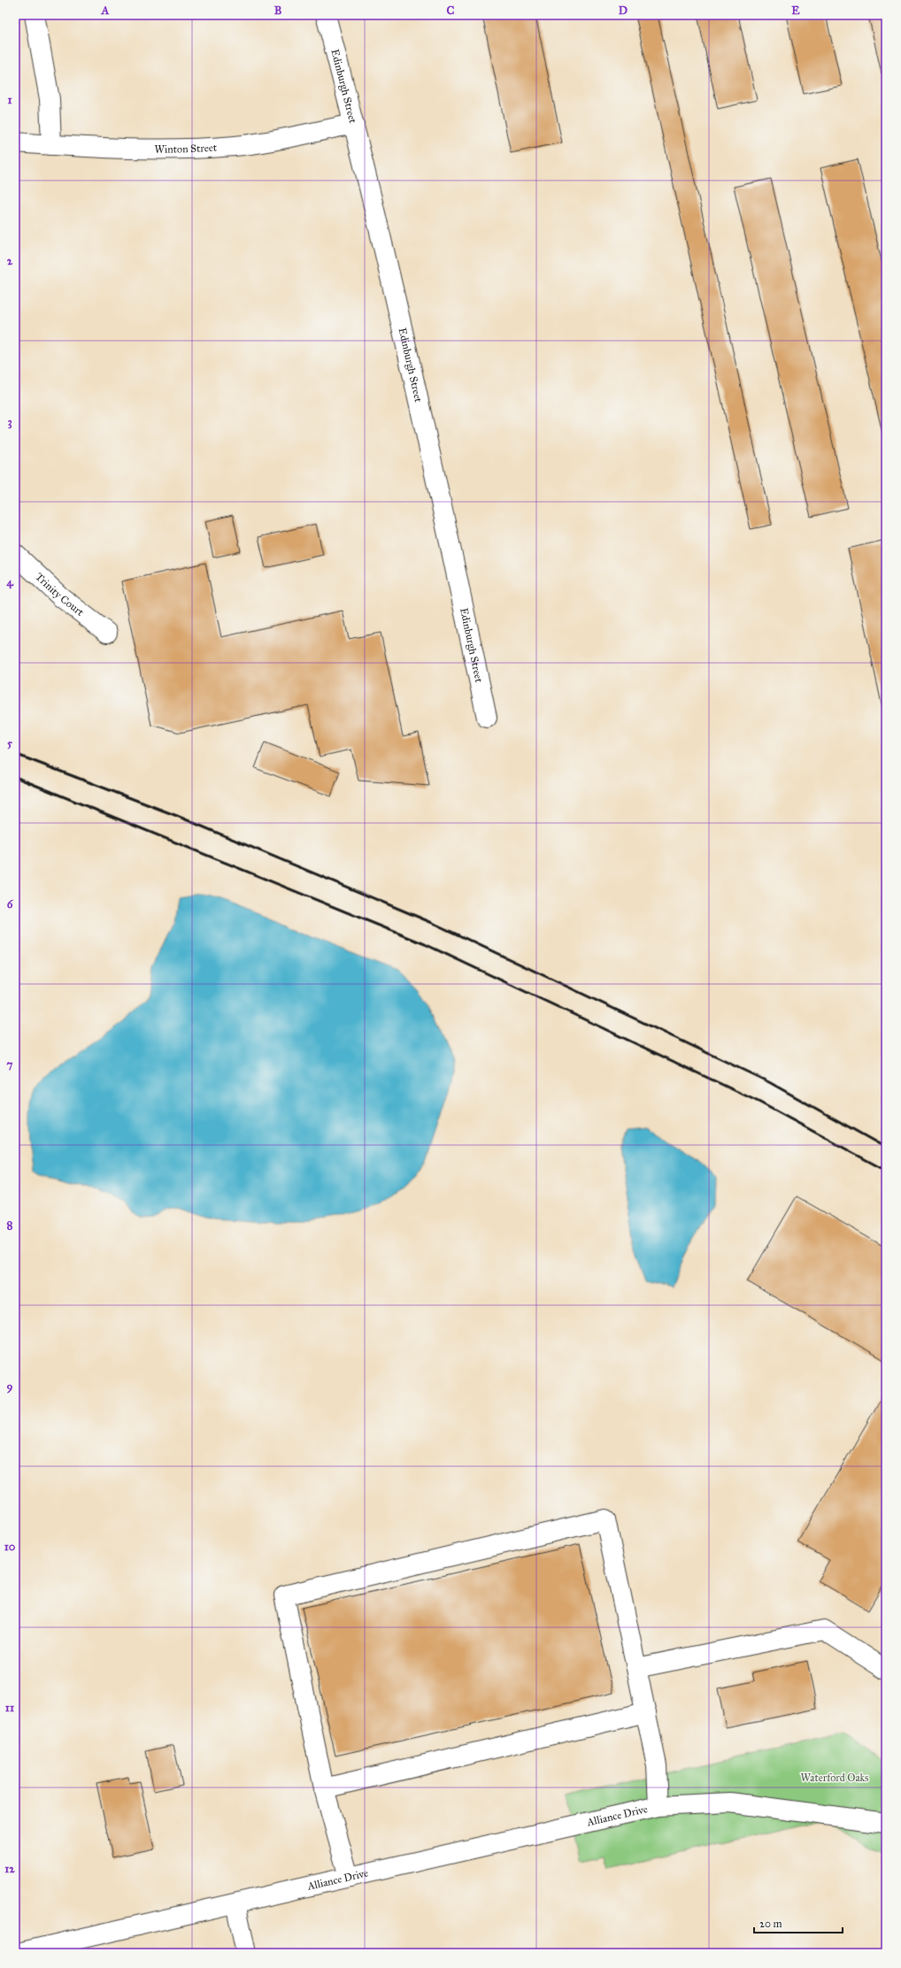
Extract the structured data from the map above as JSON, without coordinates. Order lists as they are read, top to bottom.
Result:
{
  "streets": {
    "street": [
      "Edinburgh Street",
      "Winton Street",
      "Trinity Court",
      "Alliance Drive"
    ]
  },
  "crossings": [
    ["Edinburgh Street", "Winton Street"]
  ],
  "parks": ["Waterford Oaks"],
  "scale_bar": "20 m",
  "grid": {
    "columns": [
      "A",
      "B",
      "C",
      "D",
      "E"
    ],
    "rows": [
      "1",
      "2",
      "3",
      "4",
      "5",
      "6",
      "7",
      "8",
      "9",
      "10",
      "11",
      "12"
    ]
  }
}
